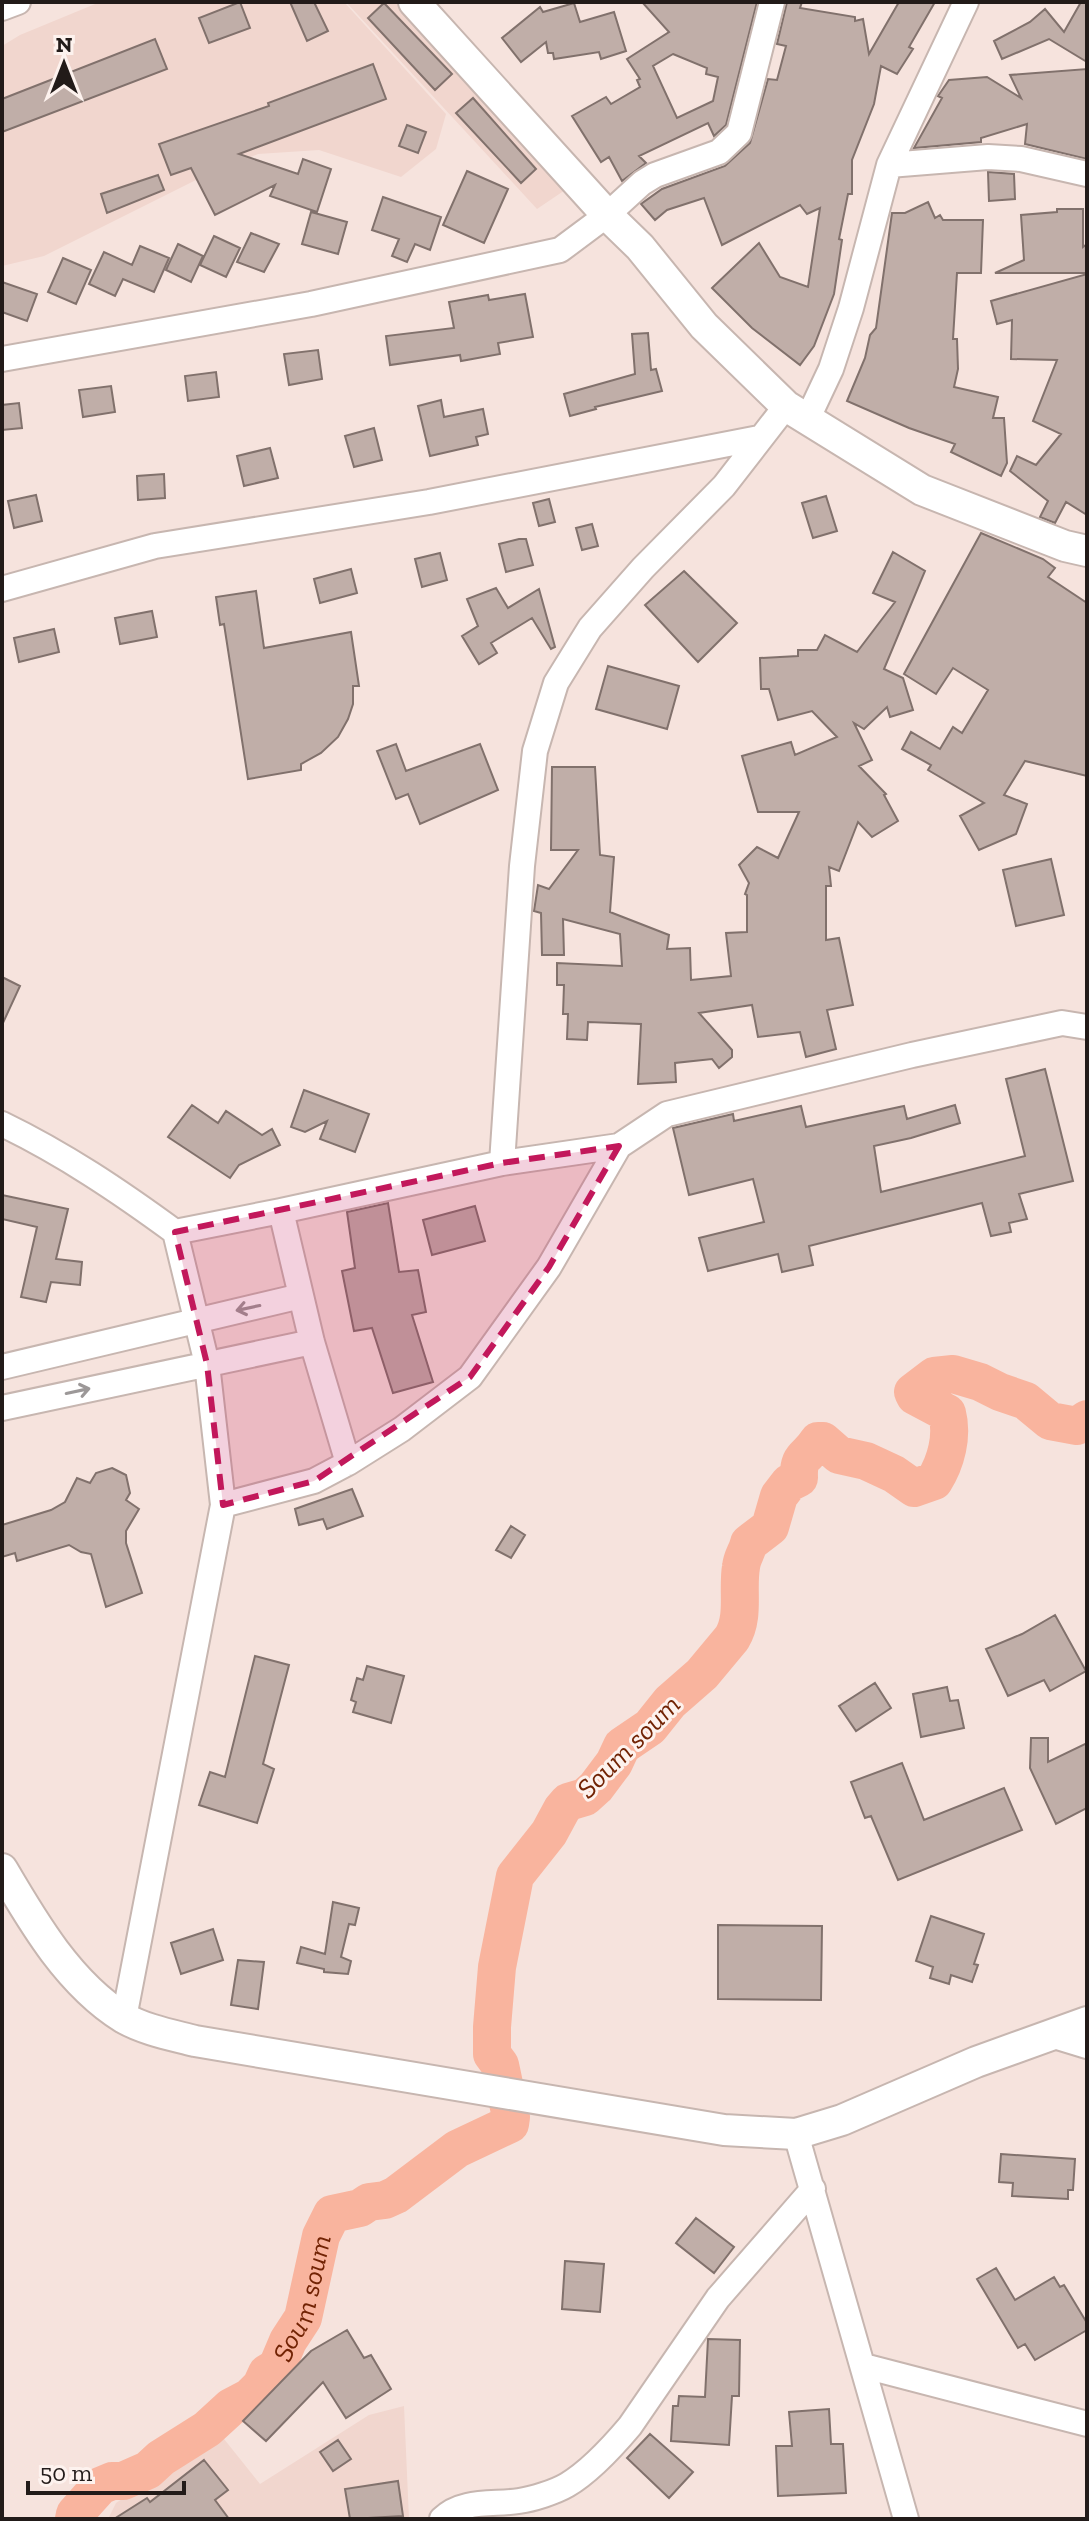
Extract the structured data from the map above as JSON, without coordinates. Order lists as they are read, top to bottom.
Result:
{
  "water": ["Soum soum"],
  "scale_bar": "50 m",
  "north": "top"
}
